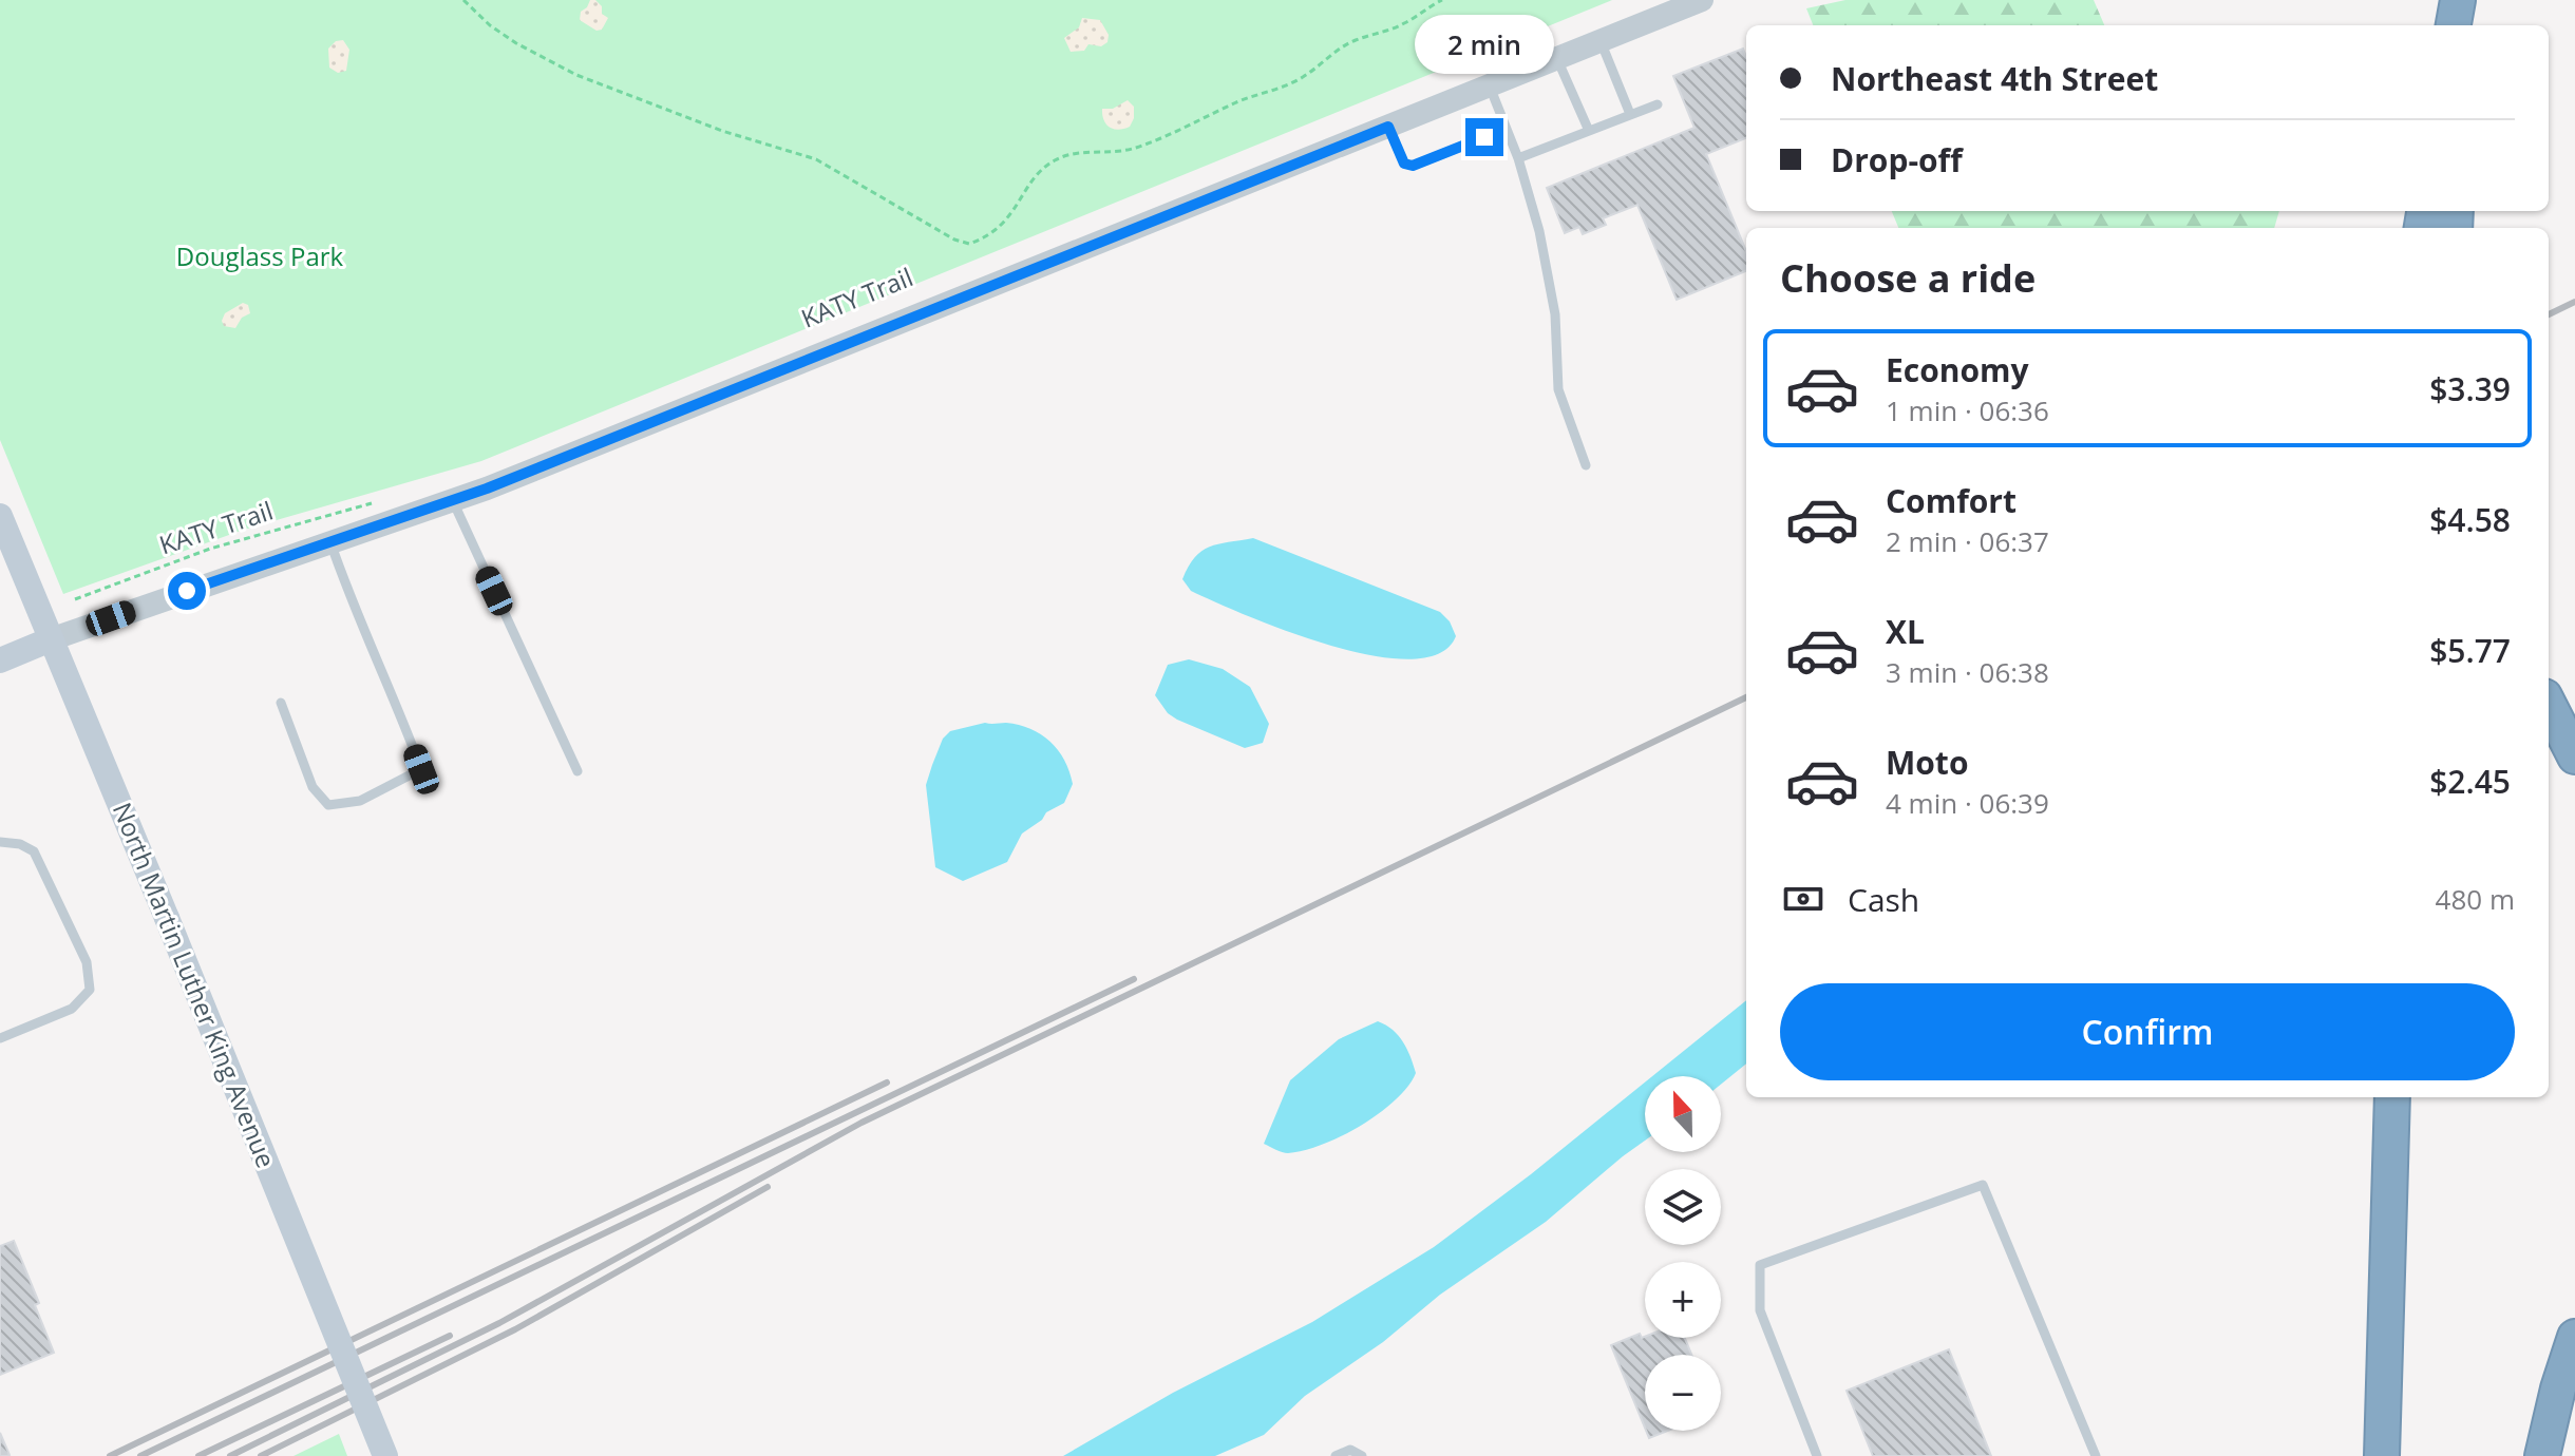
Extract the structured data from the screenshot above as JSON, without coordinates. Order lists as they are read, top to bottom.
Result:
{
  "streets": {
    "main road": ["North Martin Luther King Avenue"],
    "path": ["KATY Trail"]
  },
  "parks": ["Douglass Park"],
  "north": "top",
  "page": {
    "bubble": "2 min",
    "banner": ["Northeast 4th Street", "Drop-off"],
    "heading": "Choose a ride",
    "list": [
      {
        "name": "Economy",
        "note": "1 min · 06:36",
        "value": "$3.39"
      },
      {
        "name": "Comfort",
        "note": "2 min · 06:37",
        "value": "$4.58"
      },
      {
        "name": "XL",
        "note": "3 min · 06:38",
        "value": "$5.77"
      },
      {
        "name": "Moto",
        "note": "4 min · 06:39",
        "value": "$2.45"
      }
    ],
    "pay": ["Cash", "480 m"],
    "buttons": "Confirm",
    "map_buttons": ["+", "−"]
  }
}
